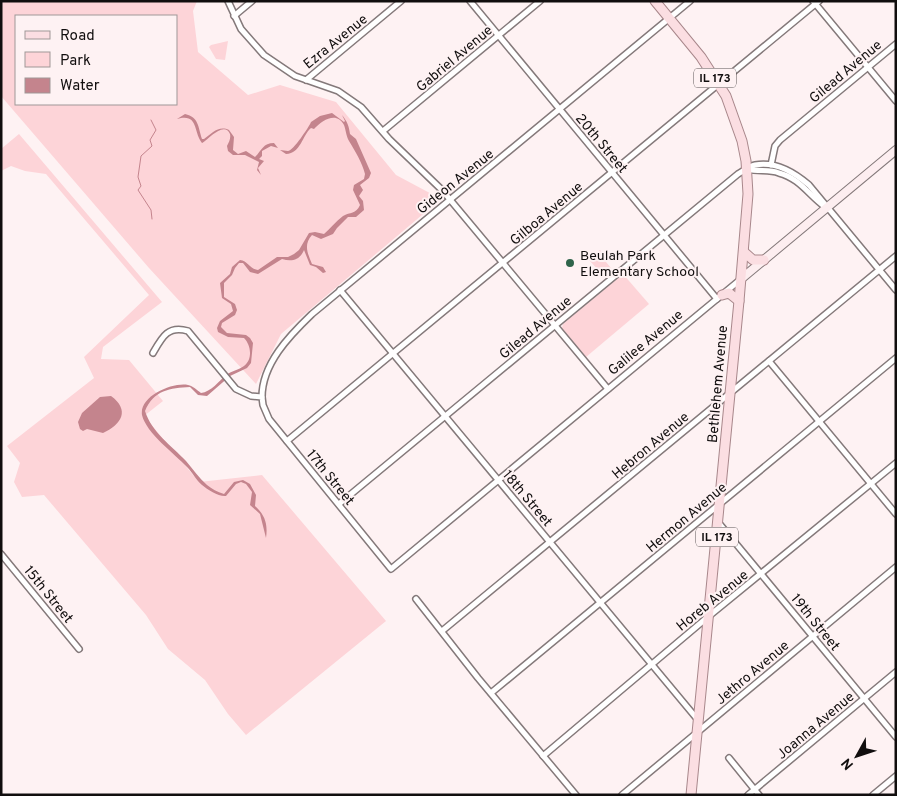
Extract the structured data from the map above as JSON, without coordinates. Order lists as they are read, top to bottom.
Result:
{
  "streets": {
    "main road": ["IL 173", "Bethlehem Avenue"],
    "street": [
      "Ezra Avenue",
      "Gabriel Avenue",
      "Gilead Avenue",
      "20th Street",
      "Gideon Avenue",
      "Gilboa Avenue",
      "Galilee Avenue",
      "Hebron Avenue",
      "17th Street",
      "18th Street",
      "Hermon Avenue",
      "15th Street",
      "Horeb Avenue",
      "19th Street",
      "Jethro Avenue",
      "Joanna Avenue"
    ]
  },
  "crossings": [
    ["Gabriel Avenue", "20th Street"],
    ["Gilead Avenue", "20th Street"],
    ["Gilead Avenue", "Bethlehem Avenue"],
    ["Gilead Avenue", "17th Street"],
    ["Gilead Avenue", "18th Street"],
    ["20th Street", "Gideon Avenue"],
    ["20th Street", "Gilboa Avenue"],
    ["20th Street", "Galilee Avenue"],
    ["Gideon Avenue", "Bethlehem Avenue"],
    ["Gideon Avenue", "17th Street"],
    ["Gideon Avenue", "18th Street"],
    ["Gilboa Avenue", "Bethlehem Avenue"],
    ["Gilboa Avenue", "17th Street"],
    ["Gilboa Avenue", "18th Street"],
    ["Galilee Avenue", "Bethlehem Avenue"],
    ["Galilee Avenue", "17th Street"],
    ["Galilee Avenue", "18th Street"],
    ["Bethlehem Avenue", "Hebron Avenue"],
    ["Bethlehem Avenue", "18th Street"],
    ["Bethlehem Avenue", "Hermon Avenue"],
    ["Bethlehem Avenue", "Horeb Avenue"],
    ["Bethlehem Avenue", "19th Street"],
    ["Bethlehem Avenue", "Jethro Avenue"],
    ["Hebron Avenue", "18th Street"],
    ["18th Street", "Hermon Avenue"],
    ["18th Street", "Horeb Avenue"],
    ["Horeb Avenue", "19th Street"],
    ["19th Street", "Jethro Avenue"],
    ["19th Street", "Joanna Avenue"]
  ],
  "places": ["Beulah Park Elementary School"],
  "legend": ["Road", "Park", "Water"],
  "north": "bottom left"
}
